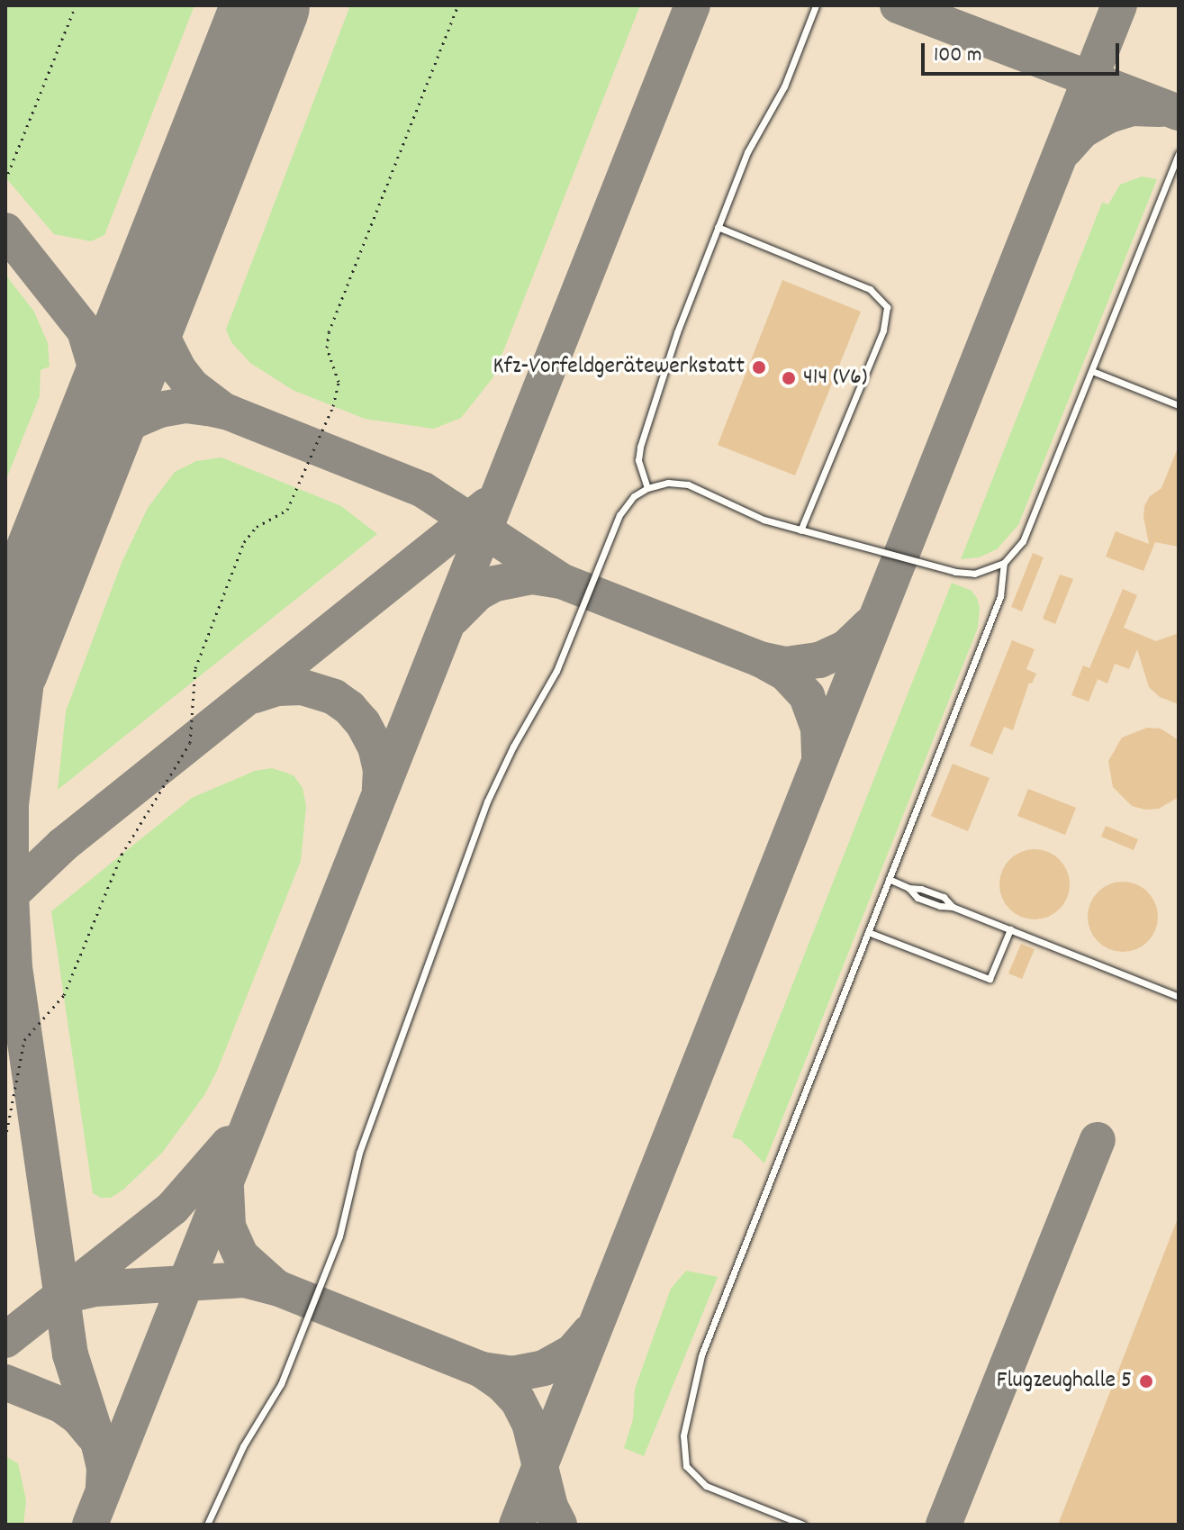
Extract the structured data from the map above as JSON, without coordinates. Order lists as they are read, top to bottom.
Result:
{
  "places": ["Kfz-Vorfeldgerätewerkstatt", "414 (V6)", "Flugzeughalle 5"],
  "scale_bar": "100 m"
}
